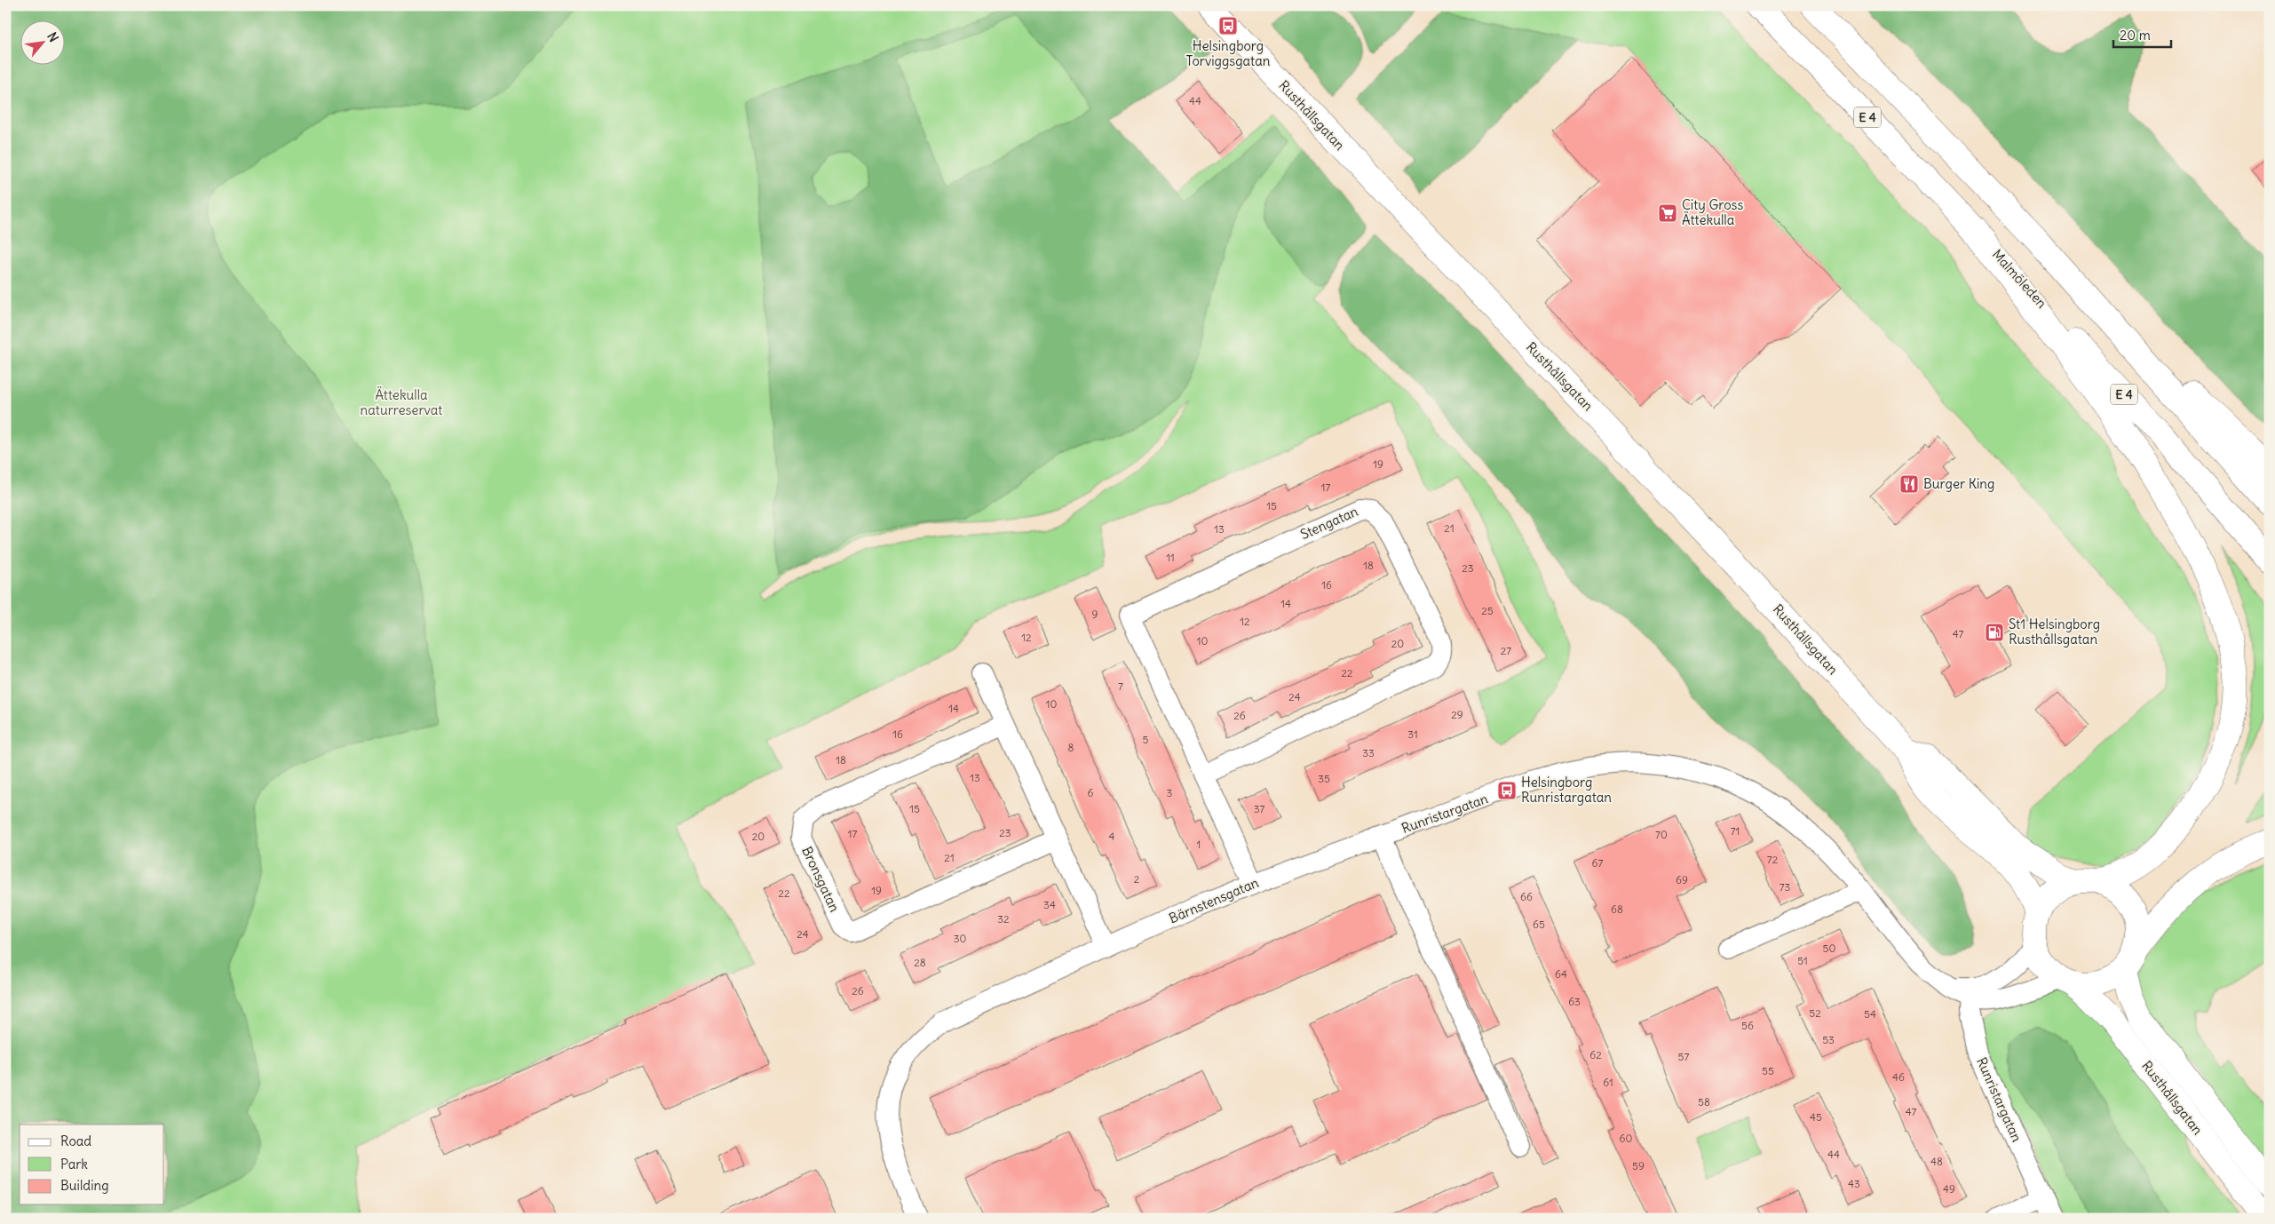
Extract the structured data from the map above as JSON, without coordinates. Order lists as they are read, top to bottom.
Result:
{
  "streets": {
    "main road": ["Rusthållsgatan", "E 4", "Malmöleden"],
    "street": [
      "Stengatan",
      "Runristargatan",
      "Bronsgatan",
      "Bärnstensgatan"
    ]
  },
  "crossings": [
    ["Rusthållsgatan", "Runristargatan"],
    ["Stengatan", "Bärnstensgatan"],
    ["Runristargatan", "Bärnstensgatan"]
  ],
  "parks": ["Ättekulla naturreservat"],
  "places": {
    "bus stop": ["Helsingborg Torviggsgatan", "Helsingborg Runristargatan"],
    "supermarket": ["City Gross Ättekulla"],
    "restaurant": ["Burger King"],
    "fuel station": ["St1 Helsingborg Rusthållsgatan"]
  },
  "house_numbers": [
    "44",
    "19",
    "17",
    "15",
    "21",
    "13",
    "11",
    "18",
    "23",
    "16",
    "14",
    "25",
    "9",
    "12",
    "47",
    "12",
    "10",
    "20",
    "27",
    "22",
    "7",
    "24",
    "10",
    "14",
    "29",
    "26",
    "16",
    "31",
    "5",
    "8",
    "33",
    "18",
    "13",
    "35",
    "6",
    "3",
    "15",
    "37",
    "71",
    "23",
    "17",
    "70",
    "20",
    "4",
    "1",
    "21",
    "72",
    "67",
    "2",
    "69",
    "73",
    "19",
    "22",
    "66",
    "34",
    "68",
    "32",
    "65",
    "24",
    "30",
    "50",
    "51",
    "28",
    "64",
    "26",
    "63",
    "52",
    "54",
    "56",
    "53",
    "62",
    "57",
    "55",
    "46",
    "61",
    "58",
    "47",
    "45",
    "60",
    "44",
    "48",
    "59",
    "43",
    "49"
  ],
  "legend": ["Road", "Park", "Building"],
  "scale_bar": "20 m",
  "north": "top right"
}
